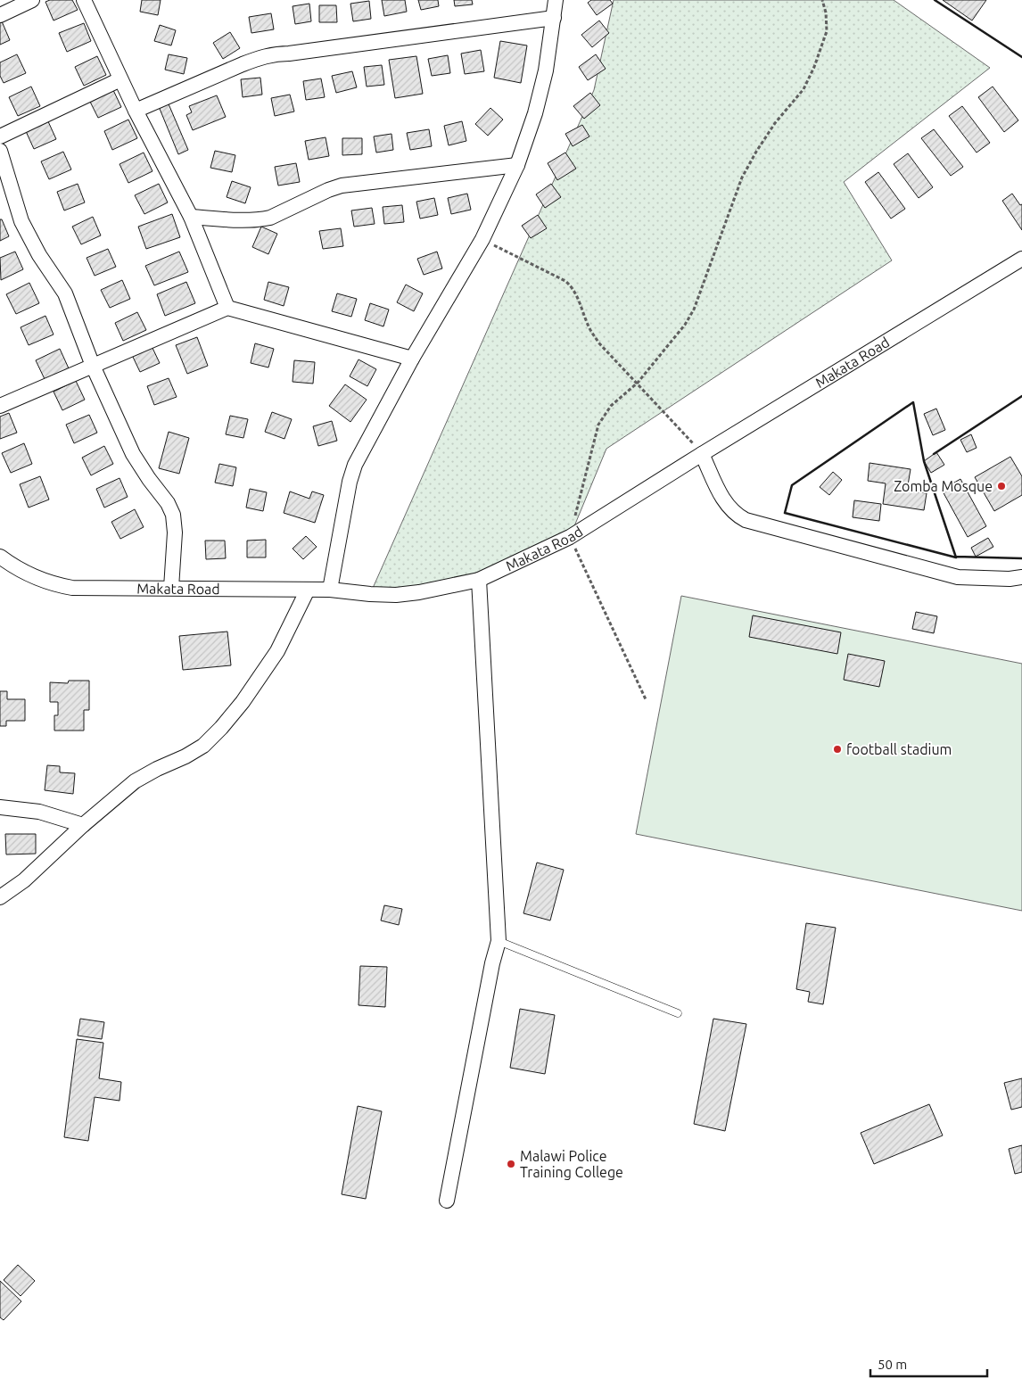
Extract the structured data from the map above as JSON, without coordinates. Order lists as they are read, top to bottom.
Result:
{
  "streets": {
    "street": ["Makata Road"]
  },
  "places": ["Zomba Mosque", "football stadium", "Malawi Police Training College"],
  "scale_bar": "50 m"
}
